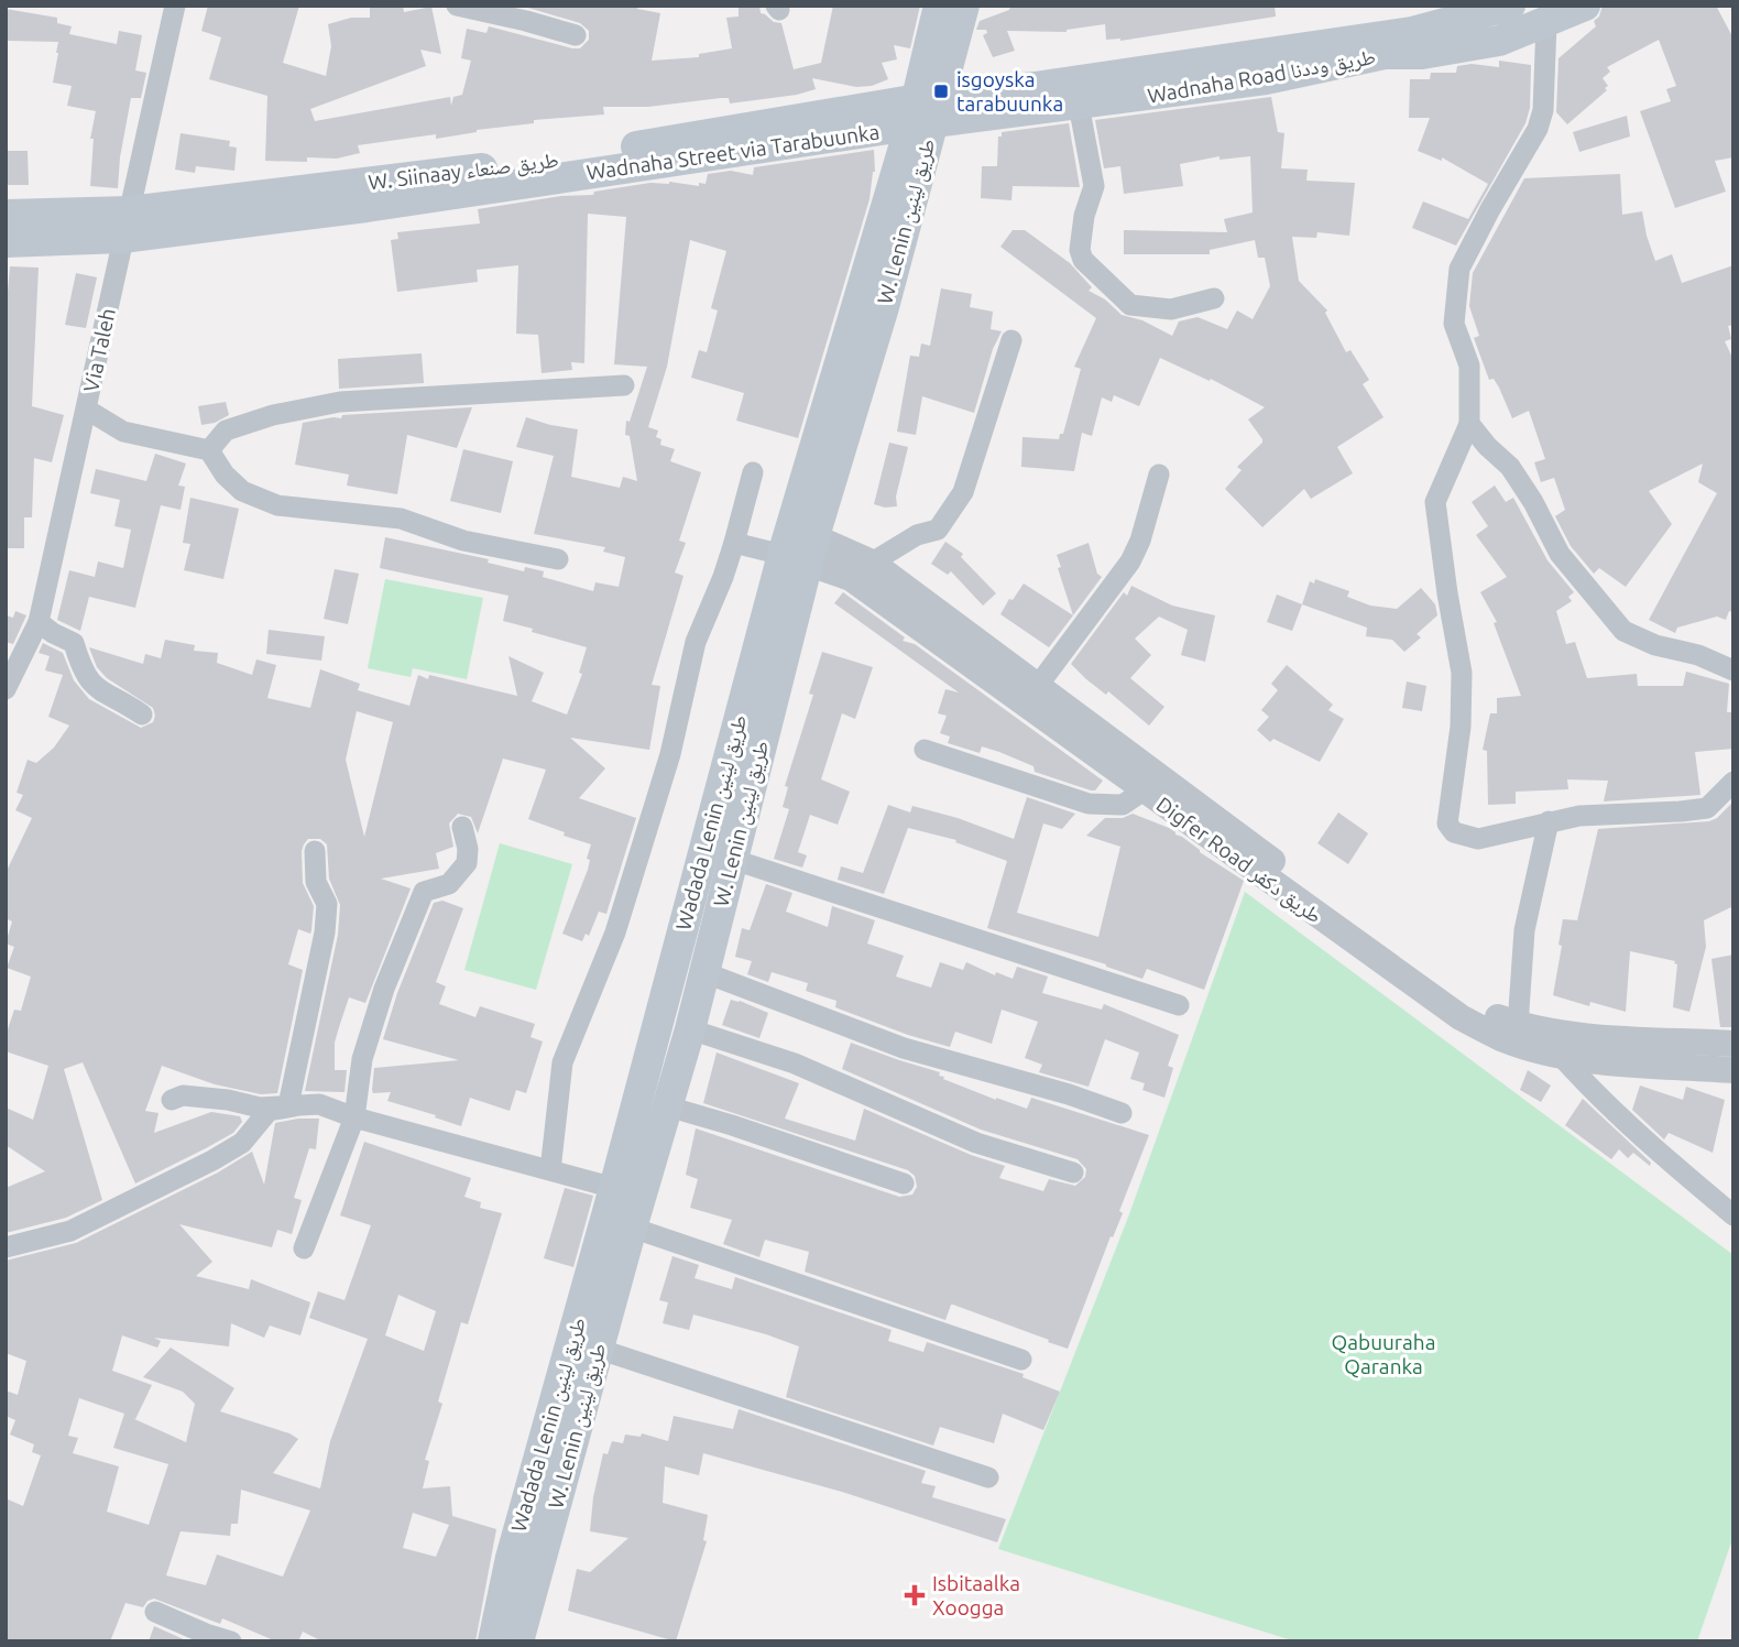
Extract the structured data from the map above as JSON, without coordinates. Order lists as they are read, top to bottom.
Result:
{
  "streets": {
    "main road": [
      "Wadnaha Road طريق وددنا",
      "W. Siinaay طريق صنعاء",
      "W. Lenin طريق لينين",
      "Wadada Lenin طريق لينين"
    ],
    "street": ["Via Taleh", "Digfer Road طريق دكفر"]
  },
  "crossings": [
    ["Wadnaha Road طريق وددنا", "W. Siinaay طريق صنعاء"],
    ["Wadnaha Road طريق وددنا", "W. Lenin طريق لينين"],
    ["W. Siinaay طريق صنعاء", "W. Lenin طريق لينين"],
    ["W. Siinaay طريق صنعاء", "Via Taleh"],
    ["W. Lenin طريق لينين", "Wadada Lenin طريق لينين"],
    ["W. Lenin طريق لينين", "Digfer Road طريق دكفر"],
    ["Wadada Lenin طريق لينين", "Digfer Road طريق دكفر"]
  ],
  "parks": ["Qabuuraha Qaranka"],
  "places": {
    "transit": ["isgoyska tarabuunka"],
    "health": ["Isbitaalka Xoogga"]
  }
}
